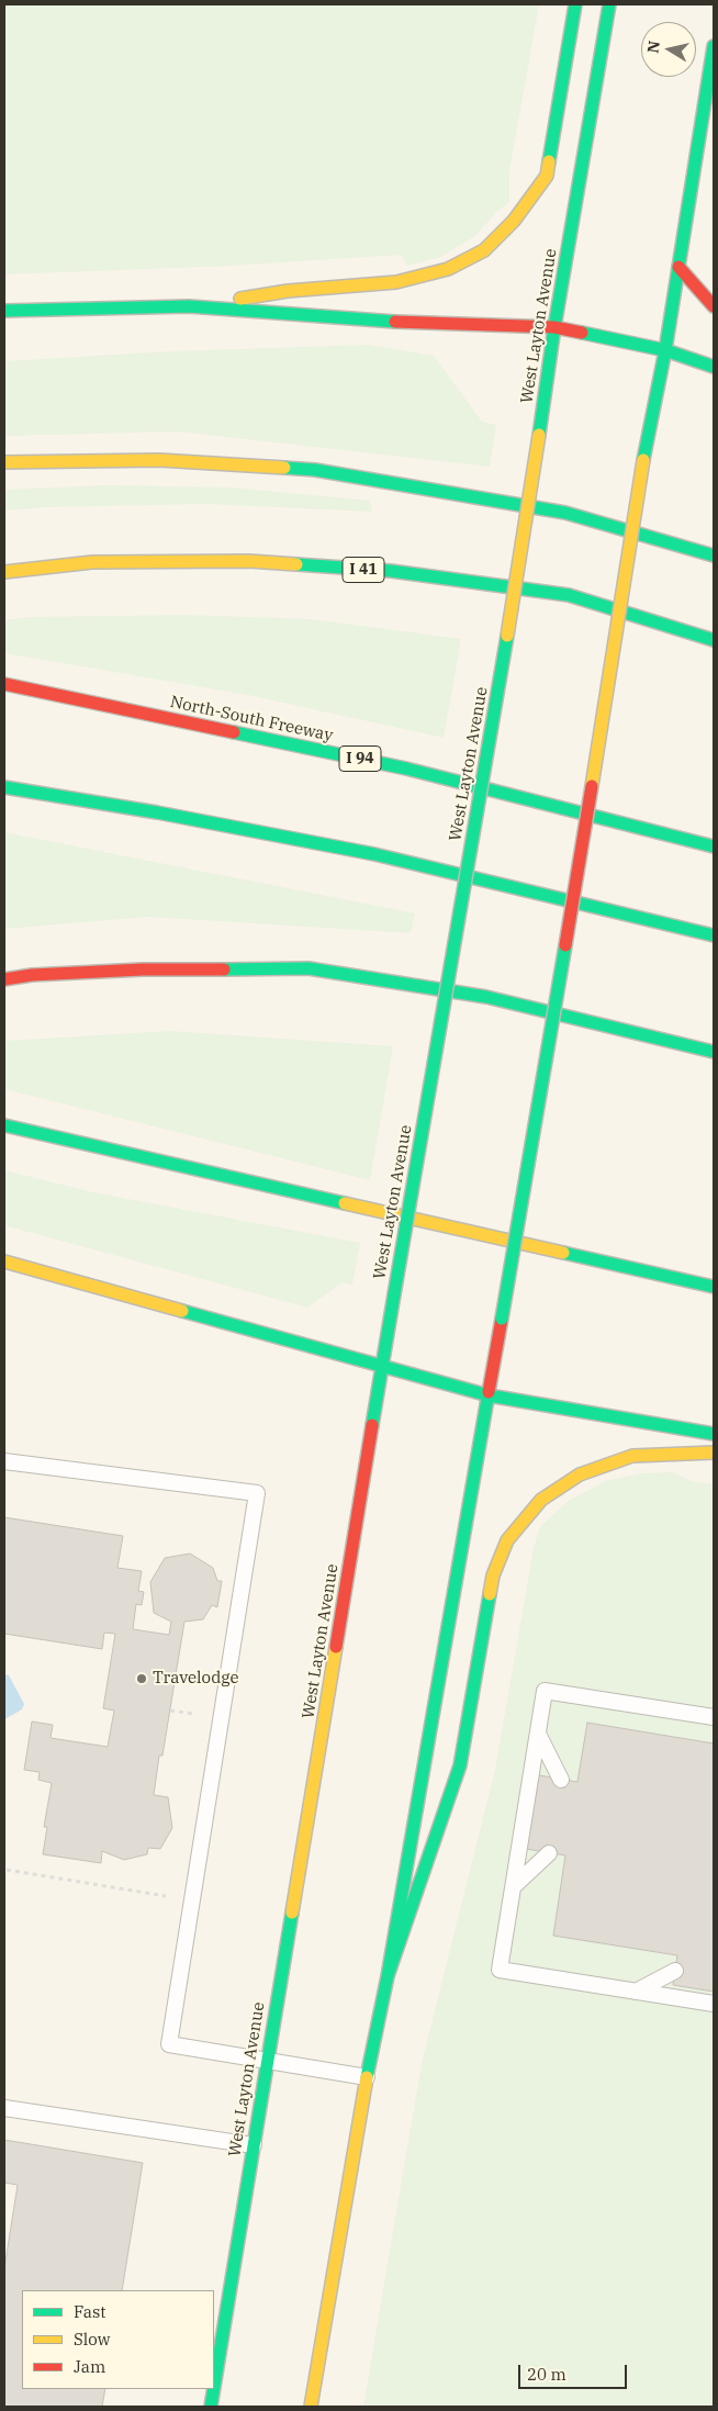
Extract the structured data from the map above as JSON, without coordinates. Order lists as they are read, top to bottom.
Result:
{
  "streets": {
    "main road": [
      "West Layton Avenue",
      "I 41",
      "North-South Freeway",
      "I 94"
    ]
  },
  "places": ["Travelodge"],
  "legend": ["Fast", "Slow", "Jam"],
  "scale_bar": "20 m",
  "north": "left"
}
